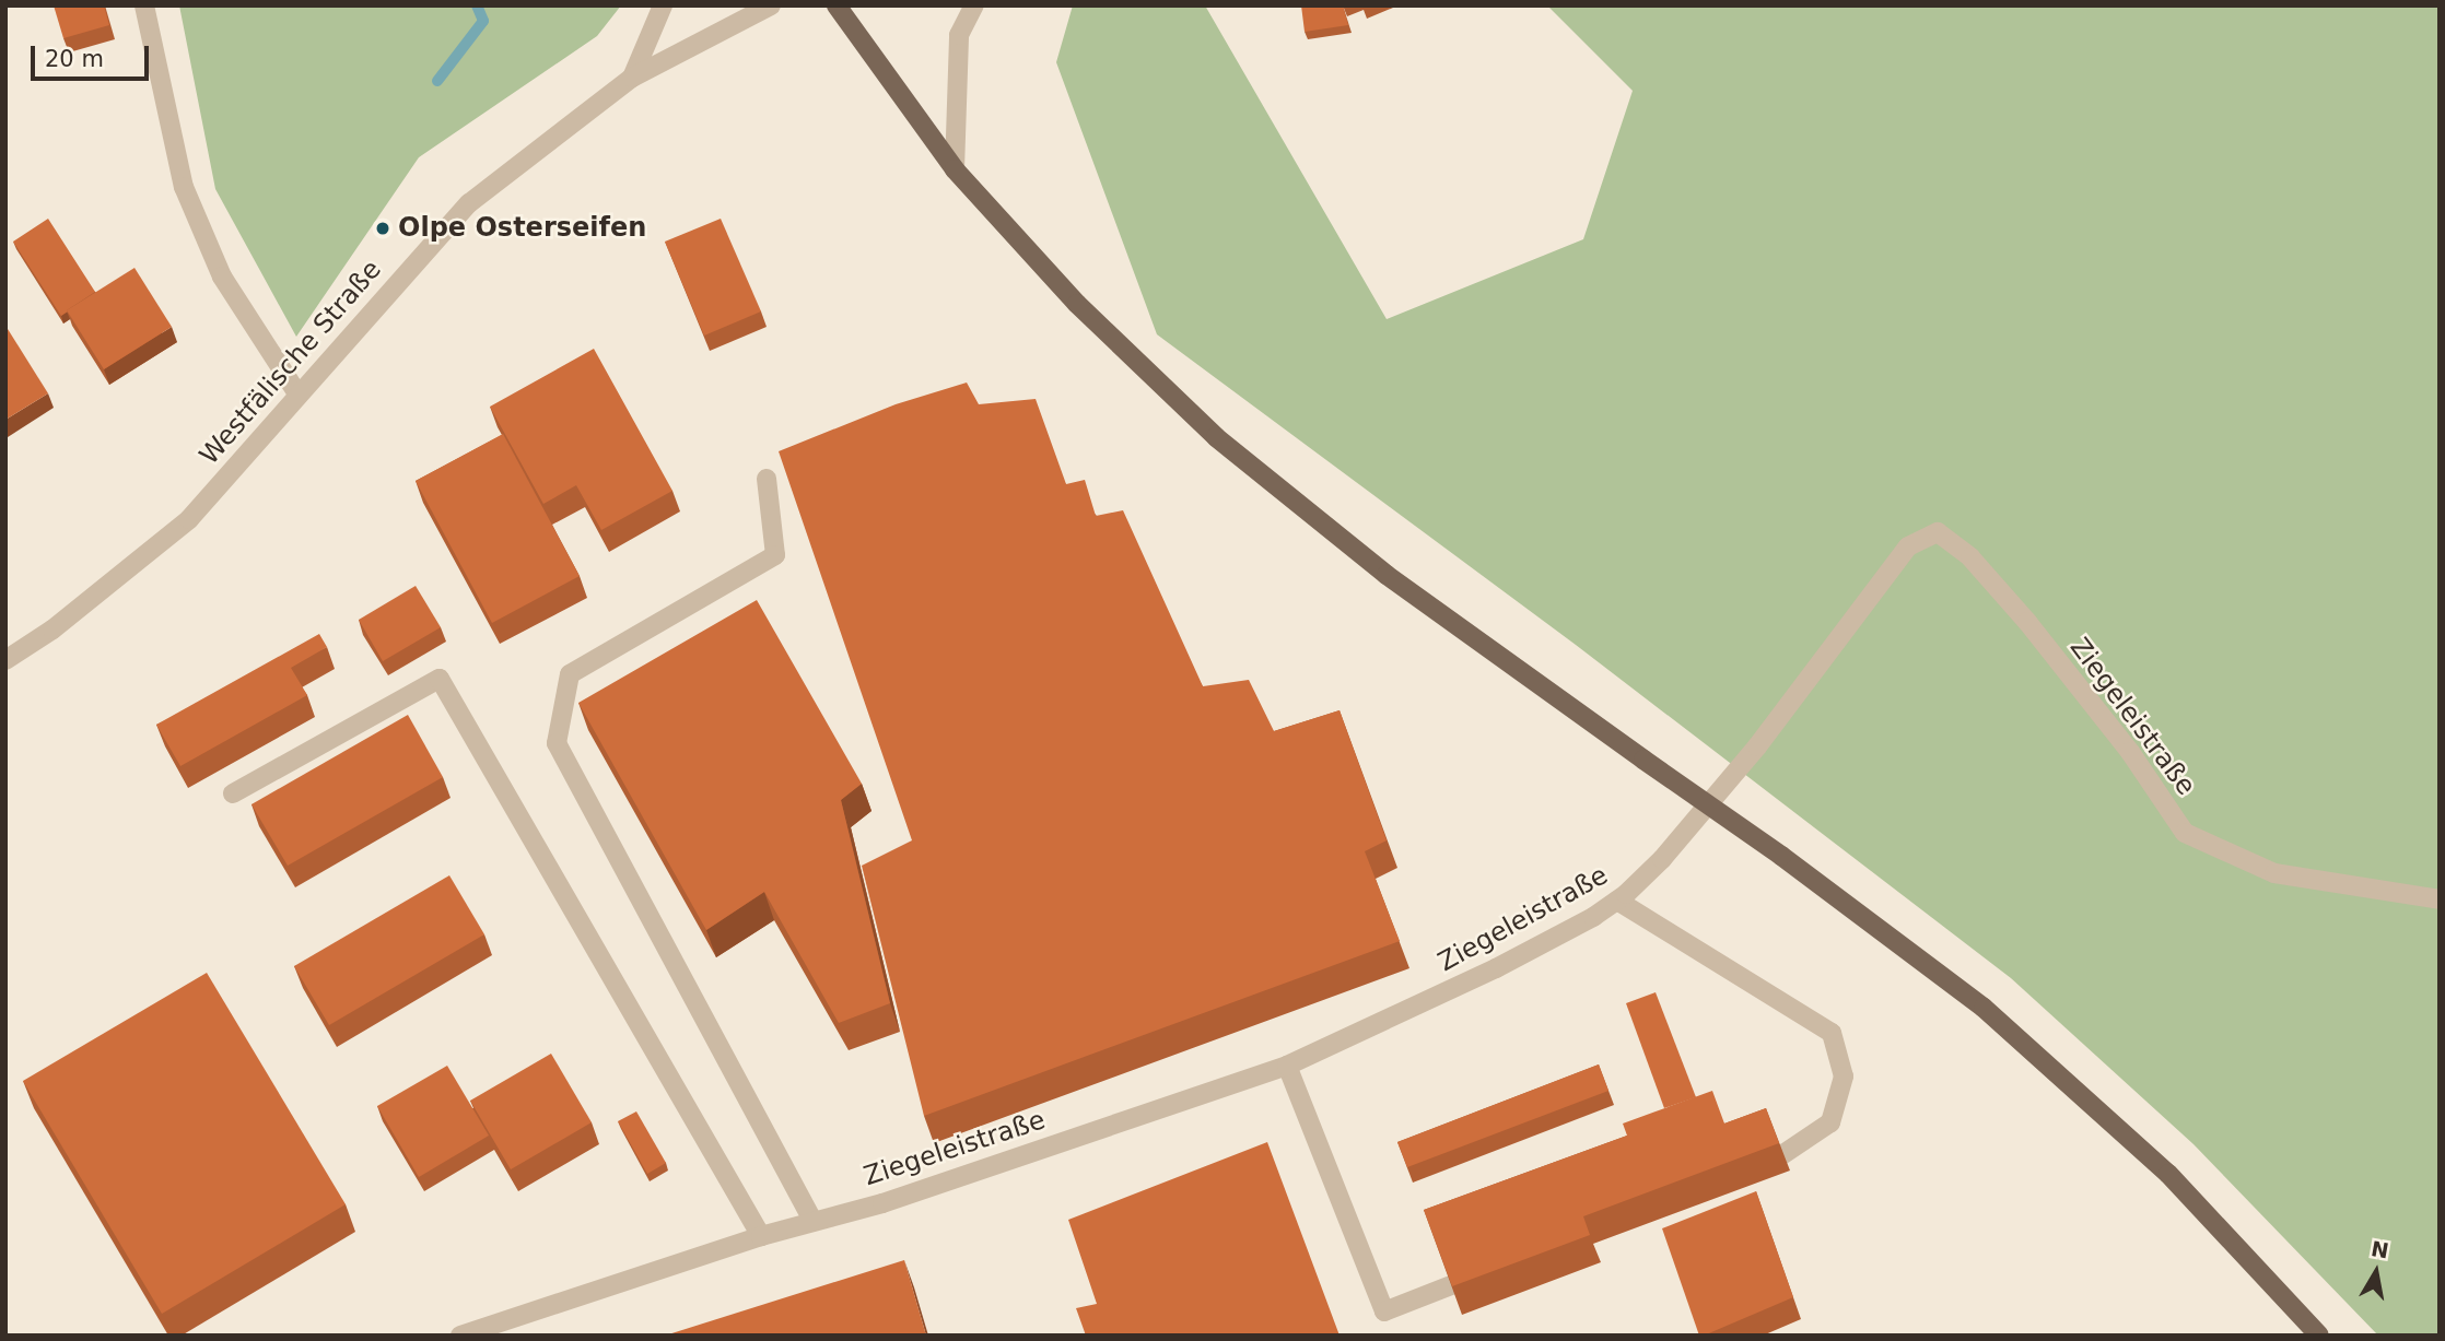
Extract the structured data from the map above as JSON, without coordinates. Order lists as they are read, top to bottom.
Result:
{
  "streets": {
    "street": ["Westfälische Straße", "Ziegeleistraße"]
  },
  "places": ["Olpe Osterseifen"],
  "scale_bar": "20 m",
  "north": "top"
}
